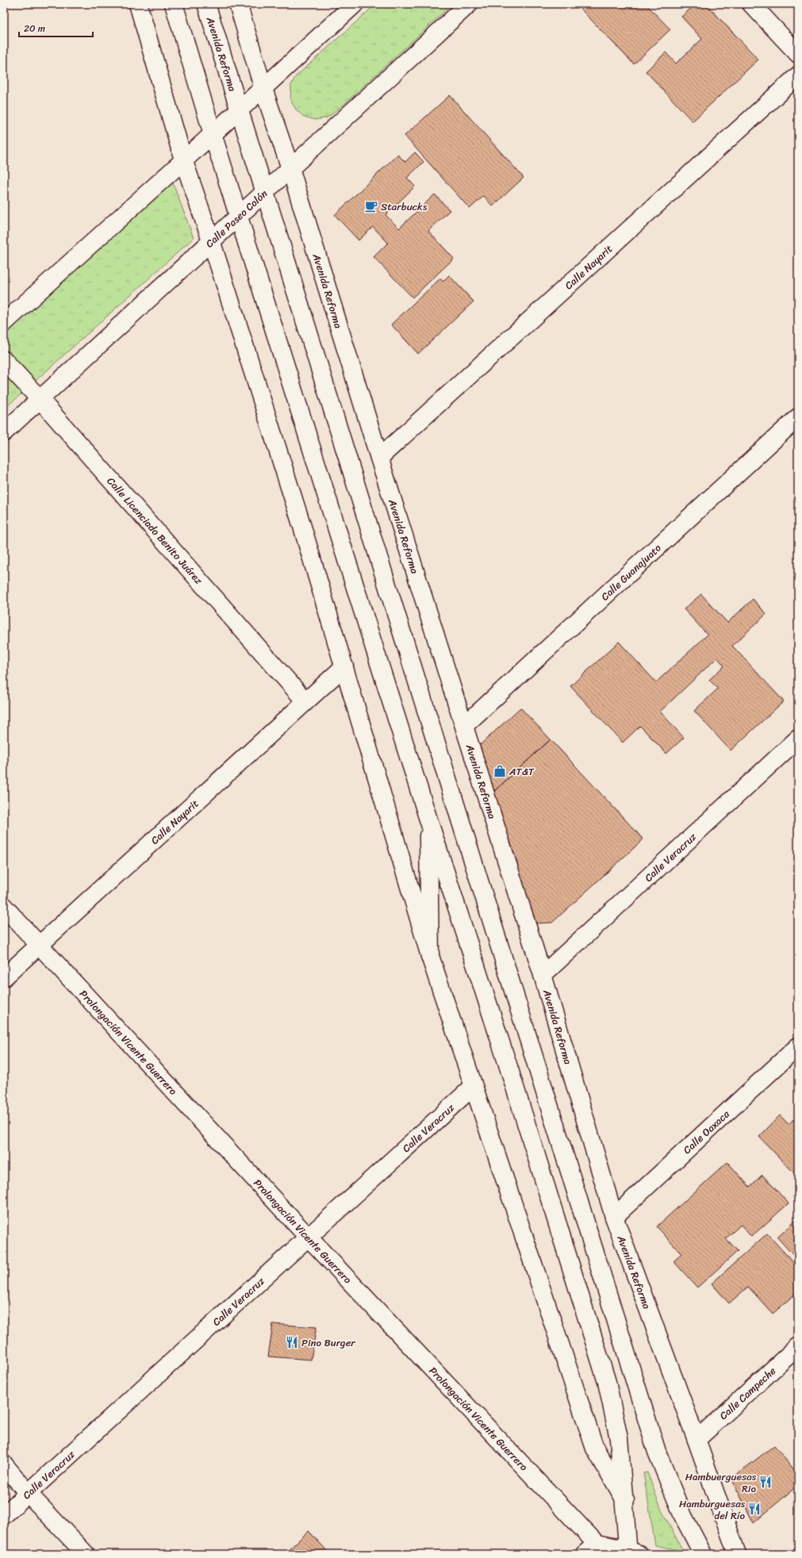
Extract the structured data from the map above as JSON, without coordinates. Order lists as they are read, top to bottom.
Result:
{
  "streets": {
    "street": [
      "Avenida Reforma",
      "Calle Paseo Colón",
      "Calle Nayarit",
      "Calle Licenciado Benito Juárez",
      "Calle Guanajuato",
      "Calle Veracruz",
      "Prolongación Vicente Guerrero",
      "Calle Oaxaca",
      "Calle Campeche"
    ]
  },
  "crossings": [
    ["Avenida Reforma", "Calle Paseo Colón"],
    ["Avenida Reforma", "Calle Nayarit"],
    ["Avenida Reforma", "Calle Guanajuato"],
    ["Avenida Reforma", "Calle Veracruz"],
    ["Avenida Reforma", "Calle Oaxaca"],
    ["Avenida Reforma", "Calle Campeche"],
    ["Calle Paseo Colón", "Calle Licenciado Benito Juárez"],
    ["Calle Nayarit", "Calle Licenciado Benito Juárez"],
    ["Calle Nayarit", "Prolongación Vicente Guerrero"],
    ["Calle Veracruz", "Prolongación Vicente Guerrero"]
  ],
  "places": {
    "cafe": ["Starbucks"],
    "shop": ["AT&T"],
    "restaurant": ["Pino Burger", "Hambuerguesas Rio", "Hamburguesas del Río"]
  },
  "scale_bar": "20 m"
}
